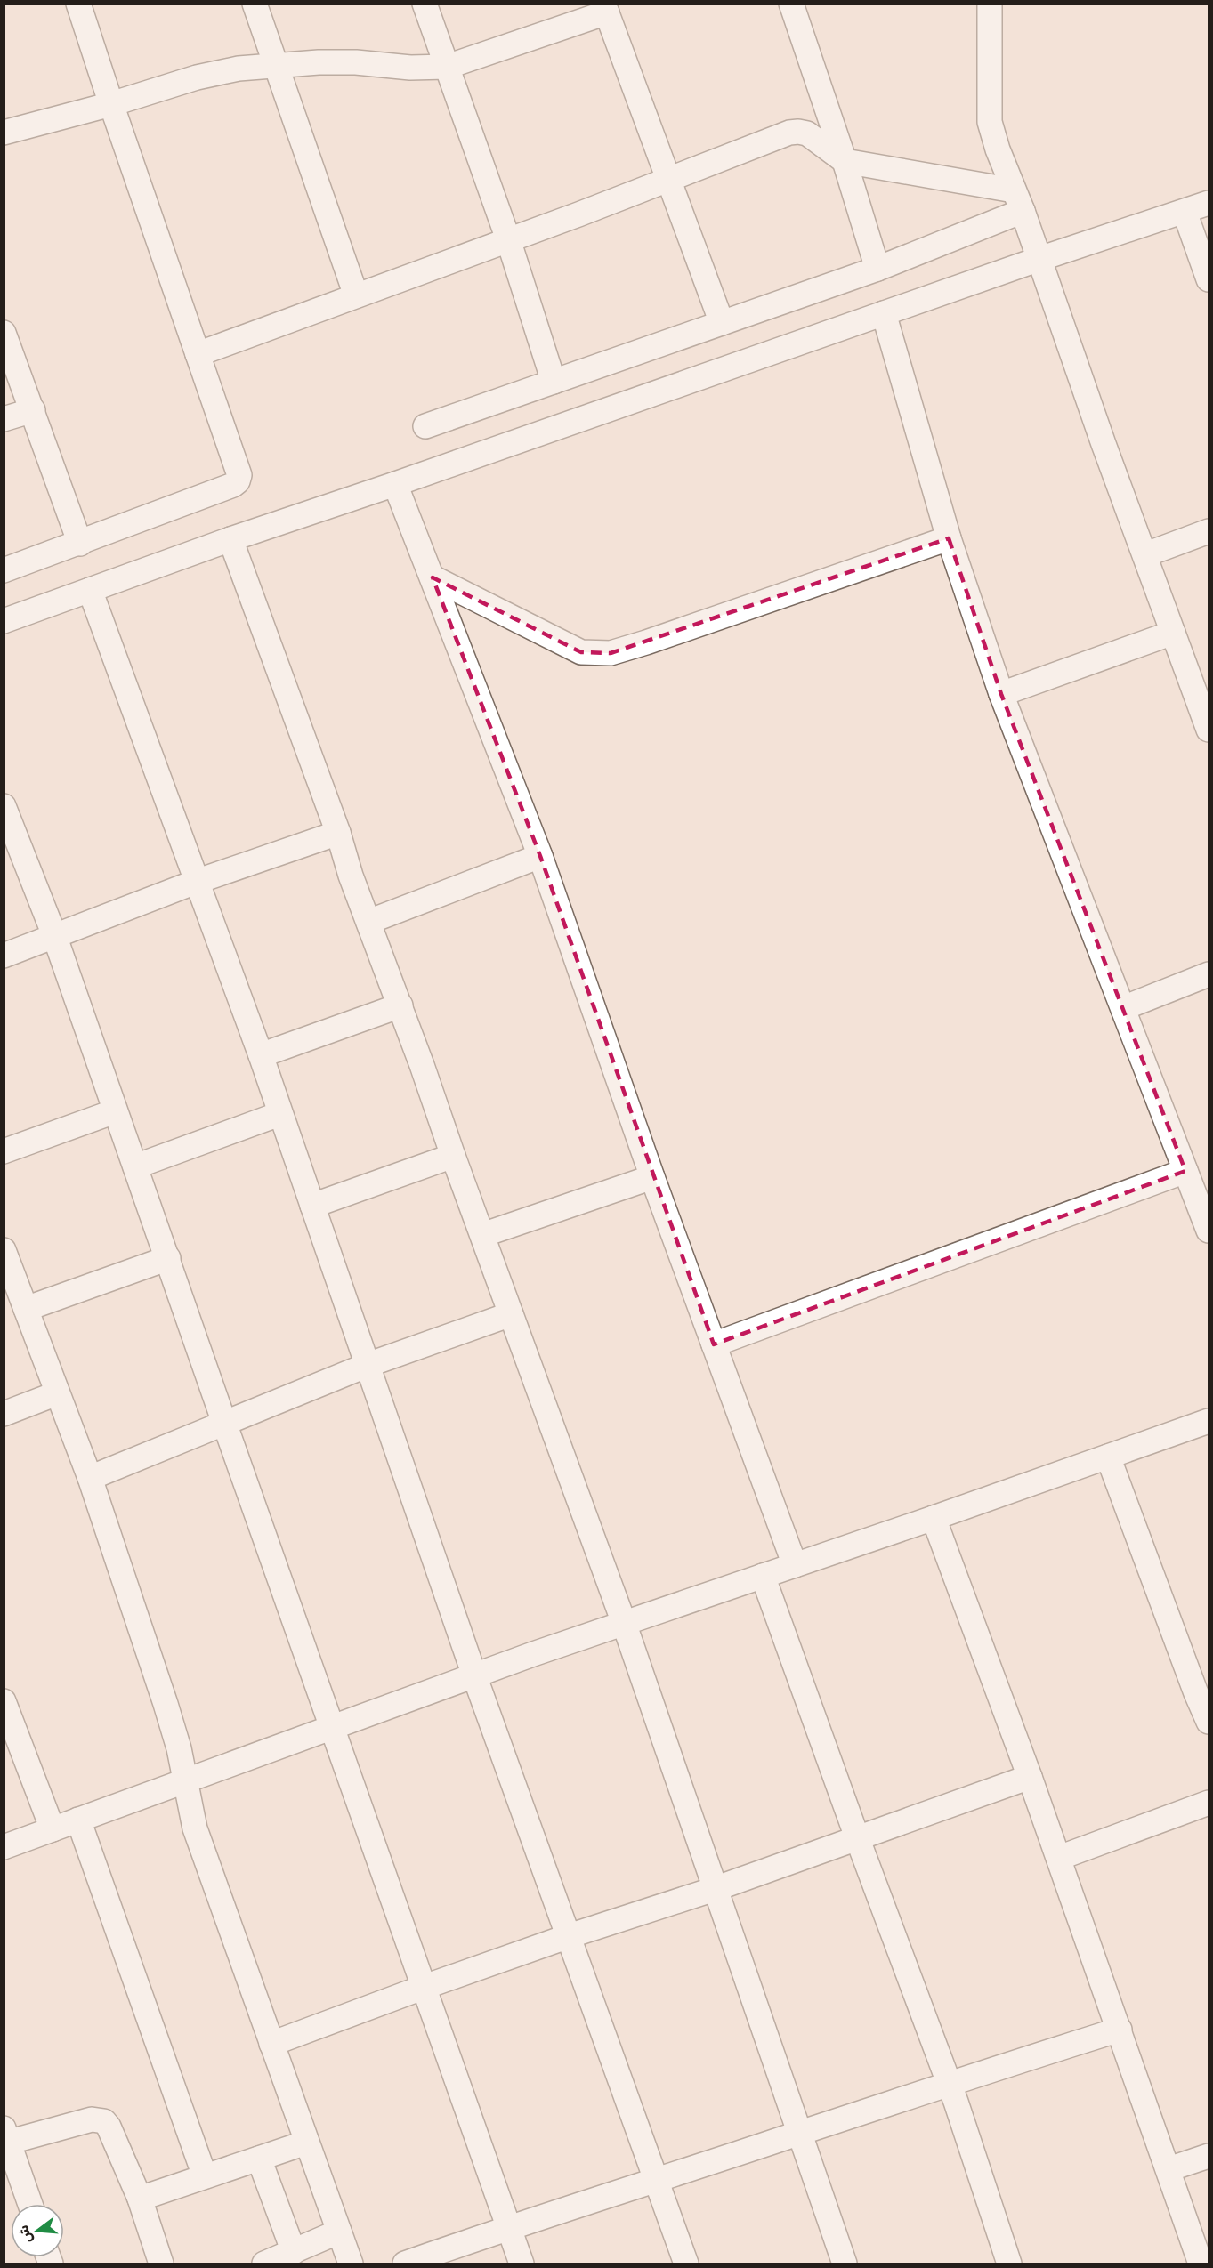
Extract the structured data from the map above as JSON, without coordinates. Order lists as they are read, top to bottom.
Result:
{
  "north": "left"
}
